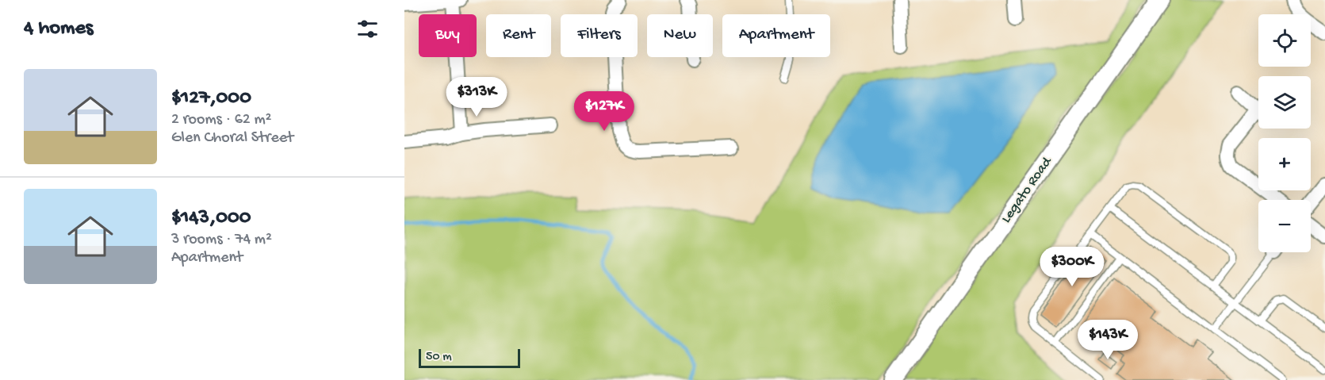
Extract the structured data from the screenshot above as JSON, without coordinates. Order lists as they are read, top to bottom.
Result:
{
  "streets": {
    "street": ["Legato Road"]
  },
  "scale_bar": "50 m",
  "page": {
    "heading": "4 homes",
    "map_buttons": ["+", "−"],
    "chip": [
      "Buy",
      "Rent",
      "Filters",
      "New",
      "Apartment"
    ],
    "list": [
      {
        "name": "$127,000",
        "note": "2 rooms · 62 m² · Glen Choral Street"
      },
      {
        "name": "$143,000",
        "note": "3 rooms · 74 m² · Apartment"
      }
    ],
    "price": [
      "$313K",
      "$127K",
      "$300K",
      "$143K"
    ],
    "scale": "50 m"
  }
}
